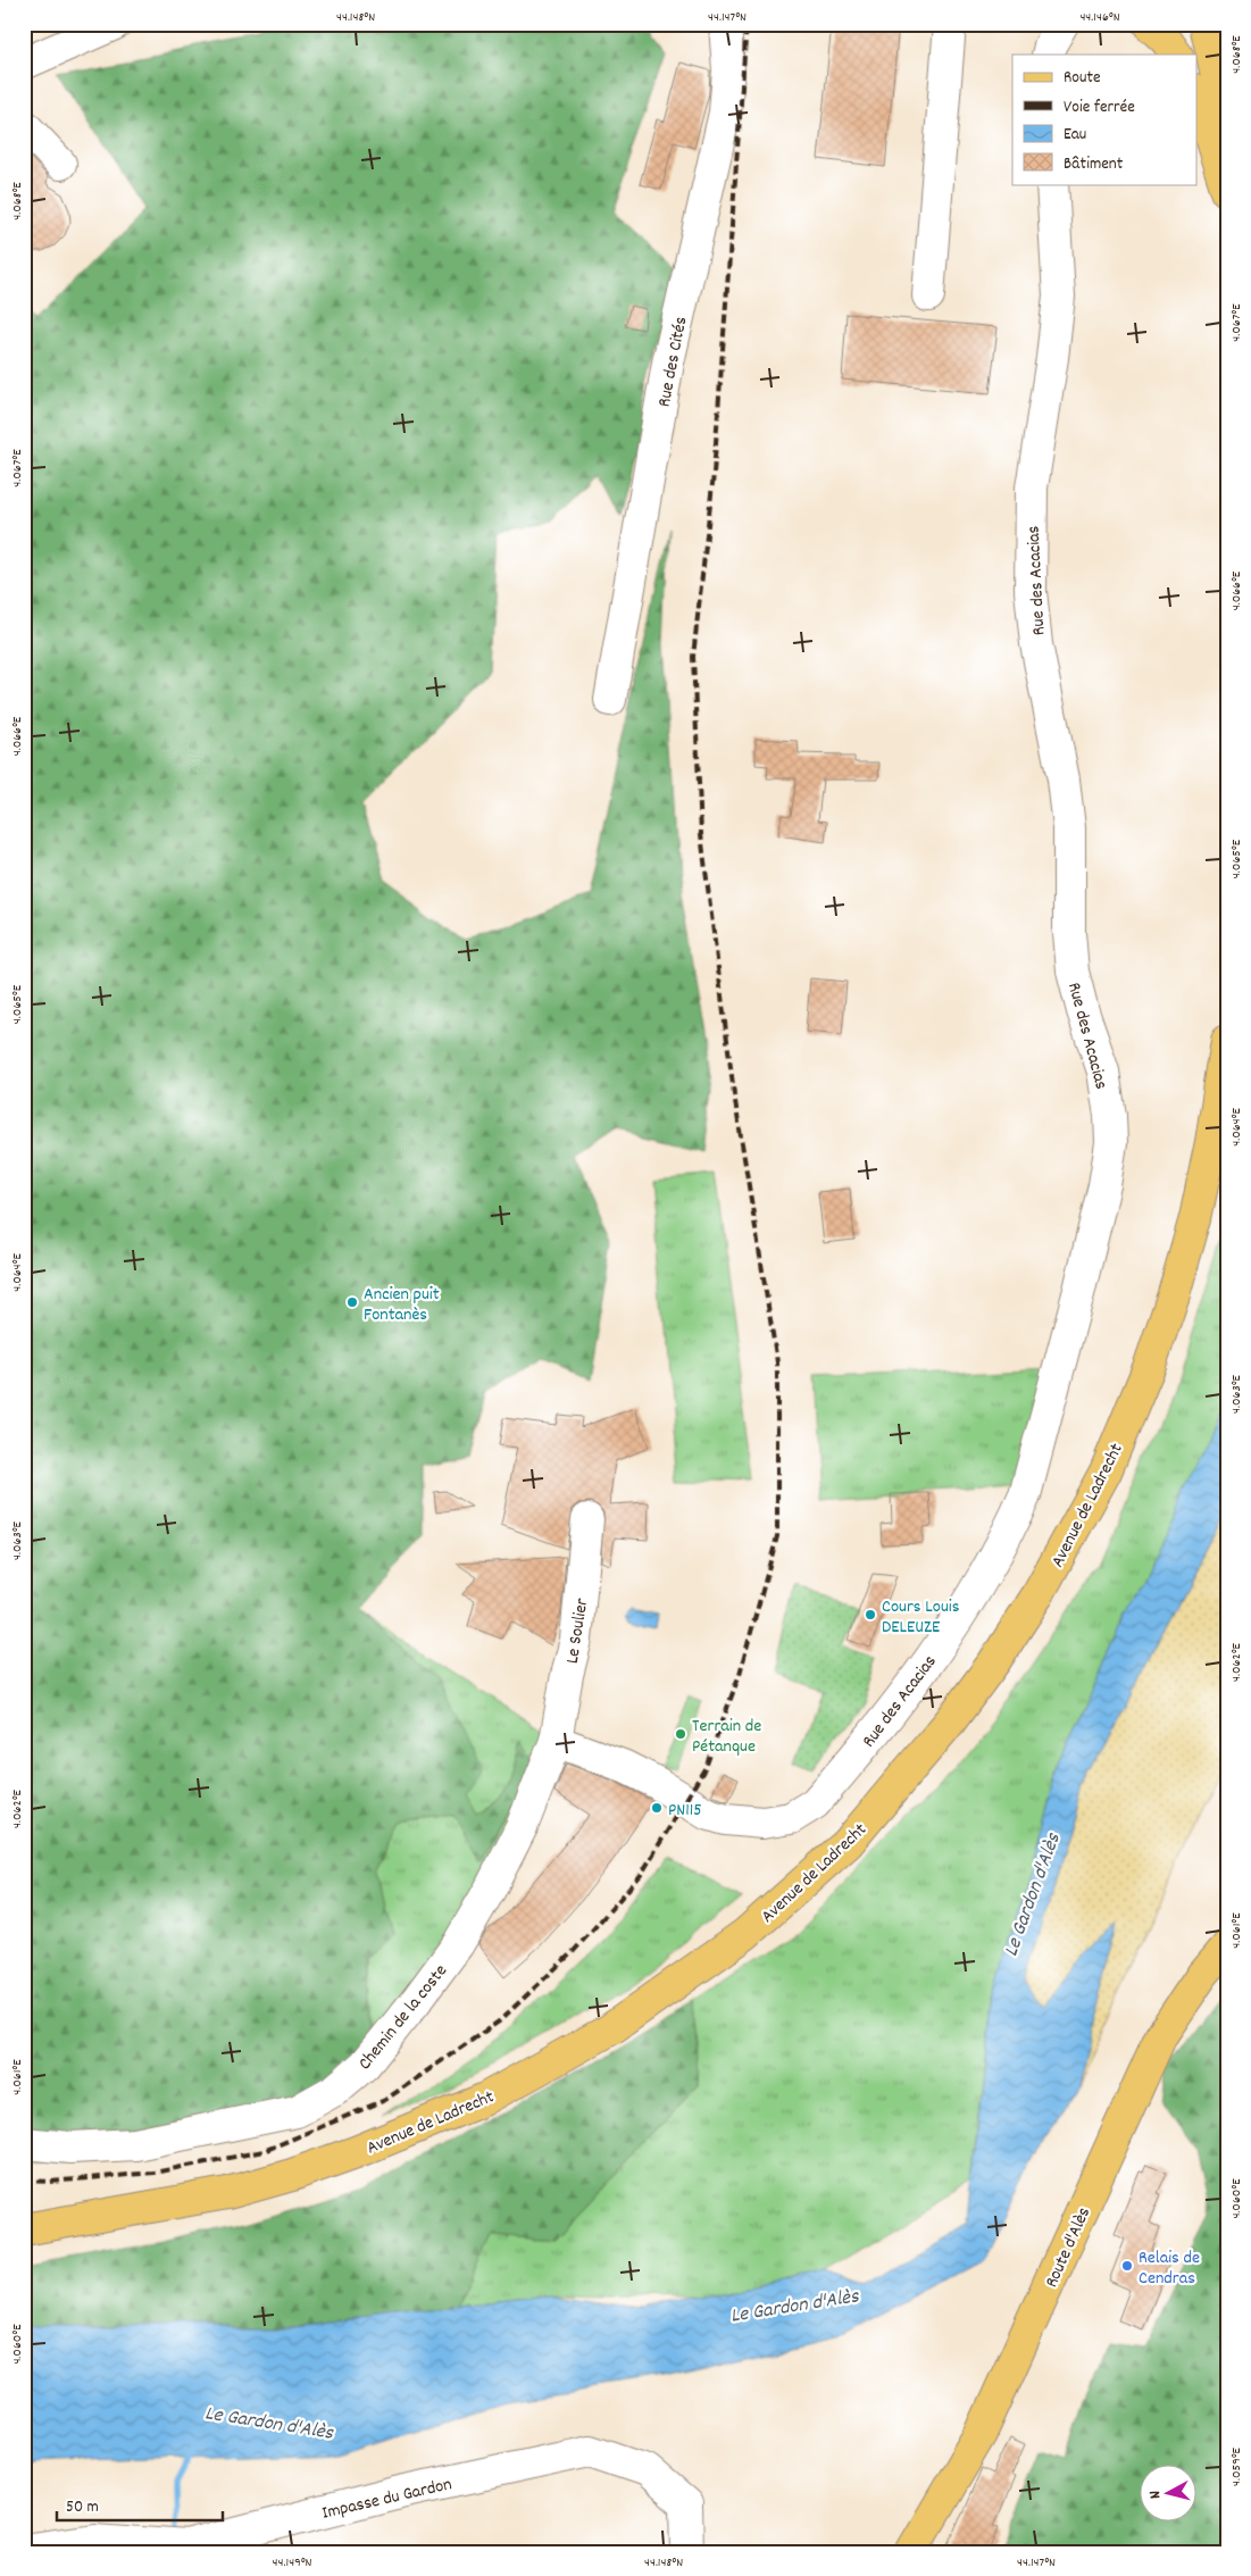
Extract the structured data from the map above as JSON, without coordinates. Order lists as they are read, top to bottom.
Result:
{
  "streets": {
    "main road": ["Avenue de Ladrecht", "Route d'Alès"],
    "street": [
      "Rue des Cités",
      "Rue des Acacias",
      "Le Soulier",
      "Chemin de la coste",
      "Impasse du Gardon"
    ]
  },
  "crossings": [
    ["Rue des Acacias", "Le Soulier"],
    ["Rue des Acacias", "Chemin de la coste"],
    ["Le Soulier", "Chemin de la coste"]
  ],
  "water": ["Le Gardon d'Alès"],
  "places": [
    "Ancien puit Fontanès",
    "Cours Louis DELEUZE",
    "Terrain de Pétanque",
    "PN115",
    "Relais de Cendras"
  ],
  "legend": [
    "Route",
    "Voie ferrée",
    "Eau",
    "Bâtiment"
  ],
  "scale_bar": "50 m",
  "north": "left",
  "coordinates": [
    "44.148°N",
    "44.147°N",
    "44.146°N",
    "4.068°E",
    "4.067°E",
    "4.066°E",
    "4.065°E",
    "4.064°E",
    "4.063°E",
    "4.062°E",
    "4.061°E",
    "4.060°E",
    "4.059°E",
    "44.149°N"
  ]
}
